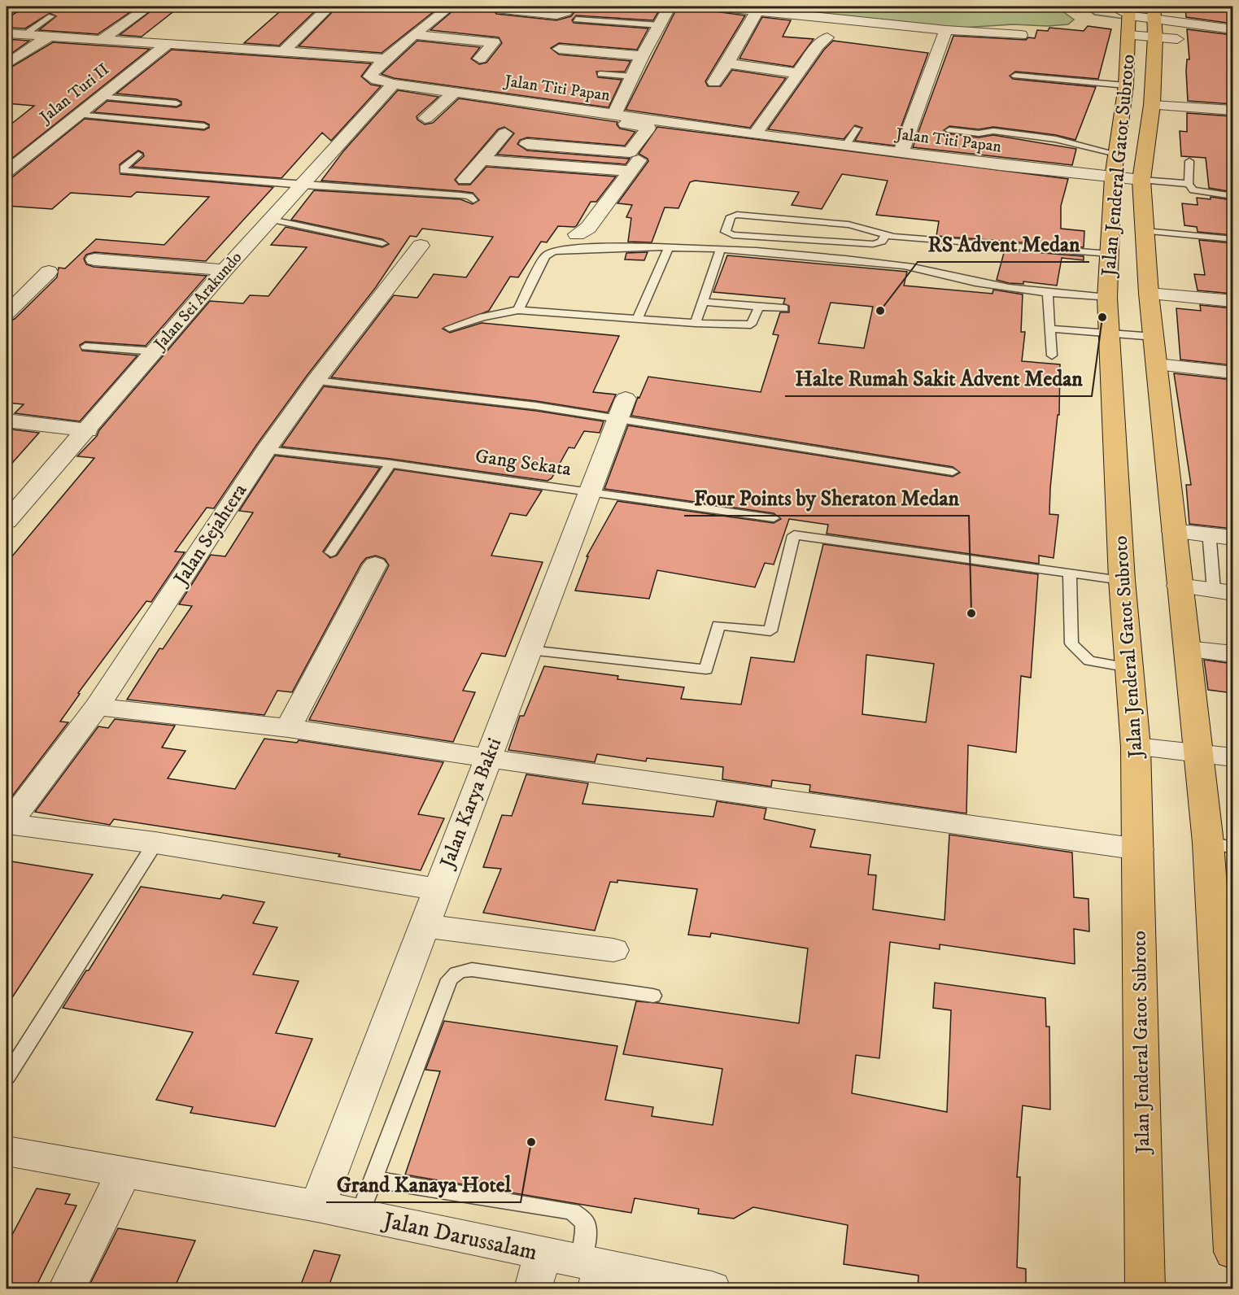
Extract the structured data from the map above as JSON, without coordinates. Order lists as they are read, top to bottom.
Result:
{
  "streets": {
    "main road": ["Jalan Jenderal Gatot Subroto"],
    "street": [
      "Jalan Titi Papan",
      "Jalan Turi II",
      "Jalan Sei Arakundo",
      "Jalan Sejahtera",
      "Jalan Karya Bakti",
      "Jalan Darussalam"
    ],
    "lane": ["Gang Sekata"]
  },
  "crossings": [
    ["Jalan Titi Papan", "Jalan Jenderal Gatot Subroto"],
    ["Jalan Titi Papan", "Jalan Sei Arakundo"],
    ["Gang Sekata", "Jalan Sejahtera"],
    ["Gang Sekata", "Jalan Karya Bakti"],
    ["Jalan Karya Bakti", "Jalan Darussalam"]
  ],
  "places": [
    "RS Advent Medan",
    "Halte Rumah Sakit Advent Medan",
    "Four Points by Sheraton Medan",
    "Grand Kanaya Hotel"
  ]
}
